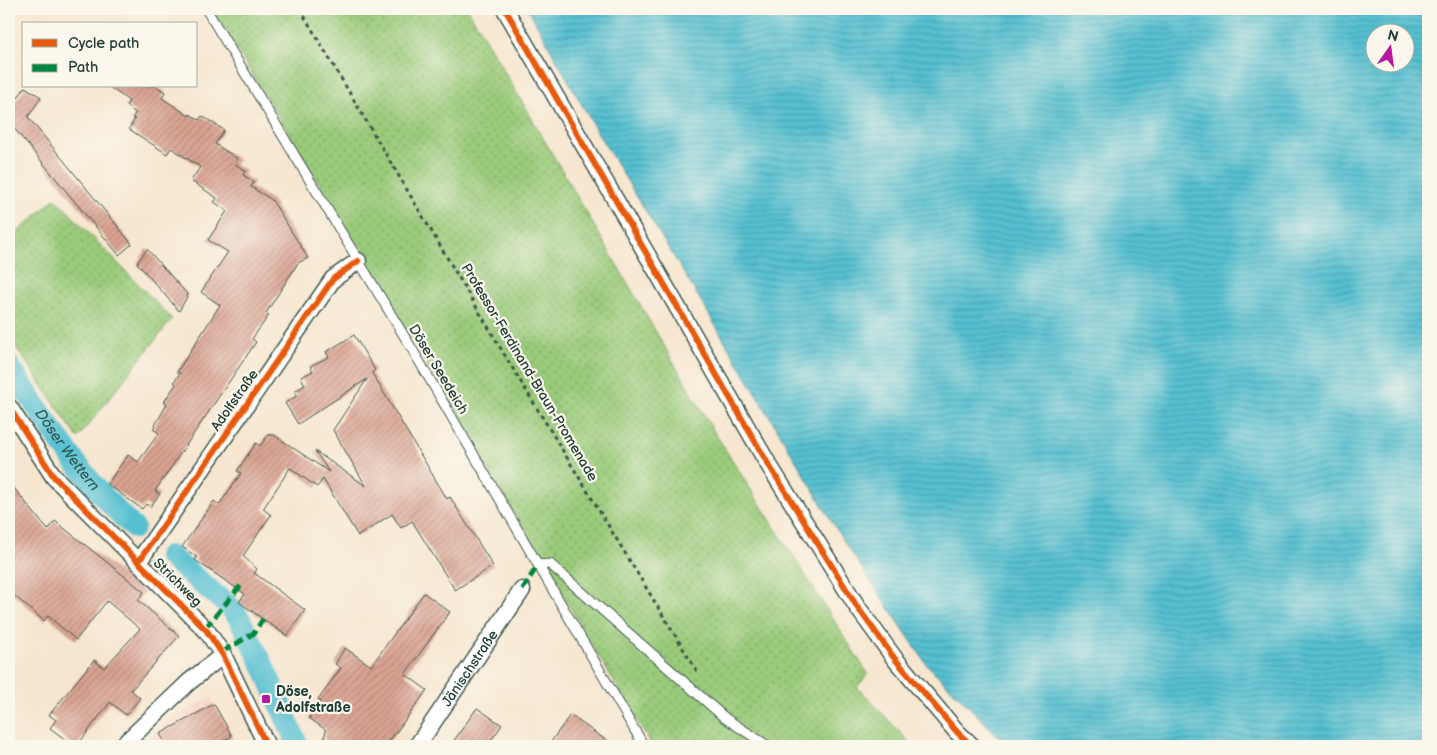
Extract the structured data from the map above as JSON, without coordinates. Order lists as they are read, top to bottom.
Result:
{
  "streets": {
    "street": ["Adolfstraße", "Strichweg", "Jänischstraße"],
    "lane": ["Döser Seedeich"],
    "path": ["Professor-Ferdinand-Braun-Promenade"]
  },
  "crossings": [
    ["Döser Seedeich", "Adolfstraße"],
    ["Adolfstraße", "Strichweg"]
  ],
  "water": ["Döser Wettern"],
  "places": {
    "transit": ["Döse, Adolfstraße"]
  },
  "legend": ["Cycle path", "Path"],
  "north": "top"
}
